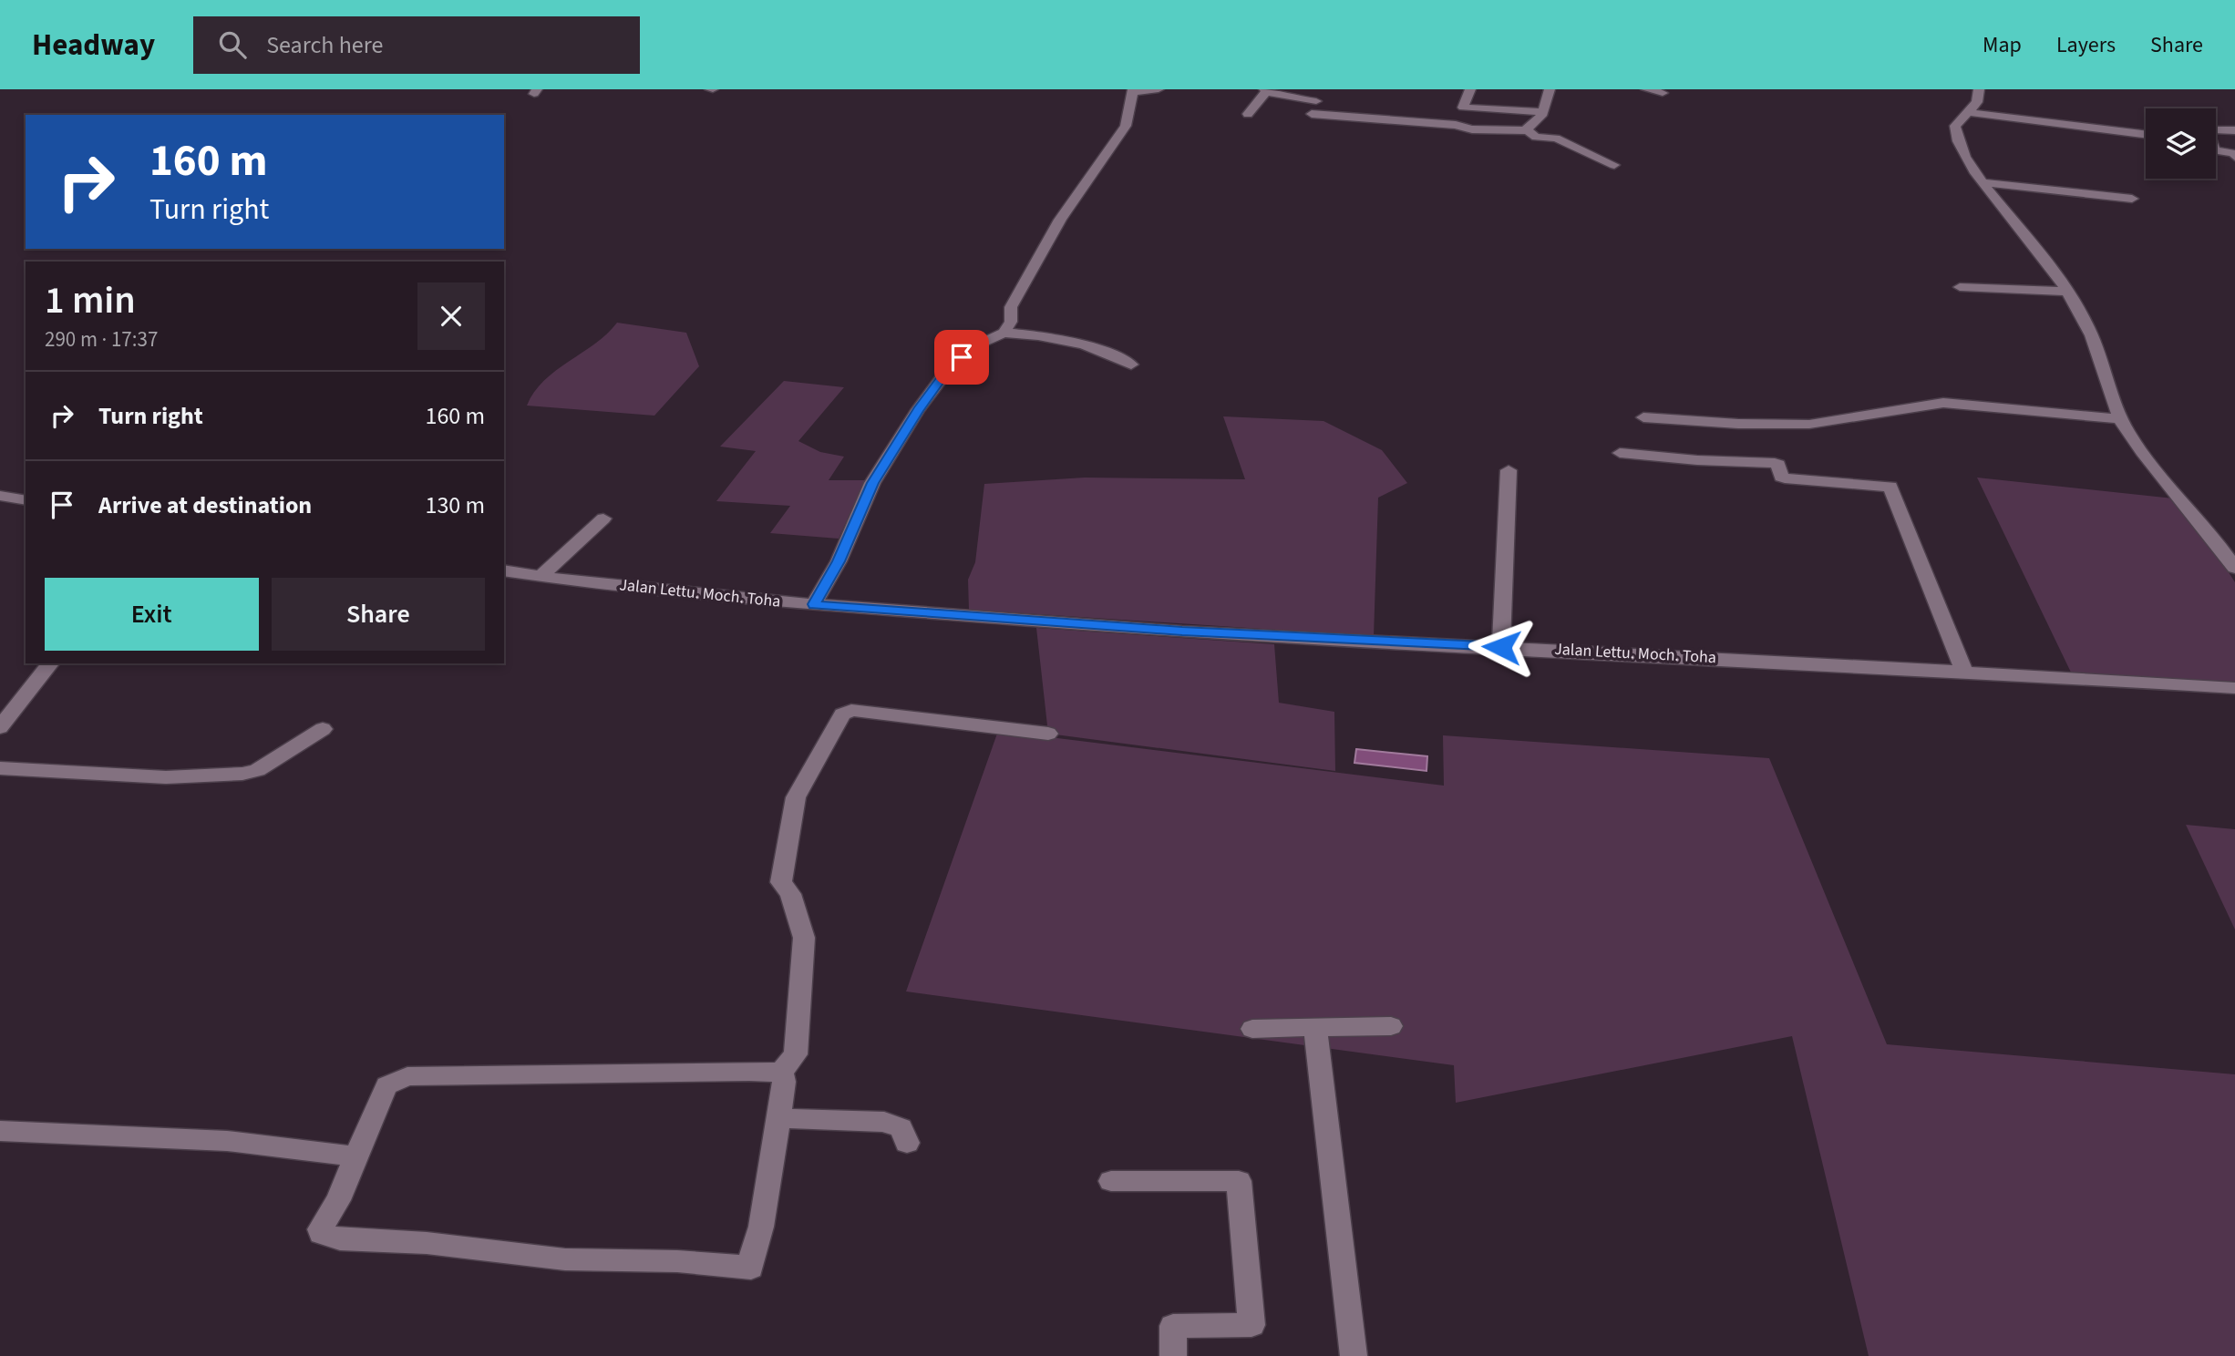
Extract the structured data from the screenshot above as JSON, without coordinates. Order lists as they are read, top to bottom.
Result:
{
  "streets": {
    "street": ["Jalan Lettu. Moch. Toha"]
  },
  "page": {
    "header": "Headway",
    "search": "Search here",
    "nav": ["Map", "Layers", "Share"],
    "turn": ["160 m", "Turn right"],
    "heading": ["1 min", "290 m · 17:37"],
    "list": [
      {
        "name": "Turn right",
        "value": "160 m"
      },
      {
        "name": "Arrive at destination",
        "value": "130 m"
      }
    ],
    "buttons": ["Exit", "Share"]
  }
}
